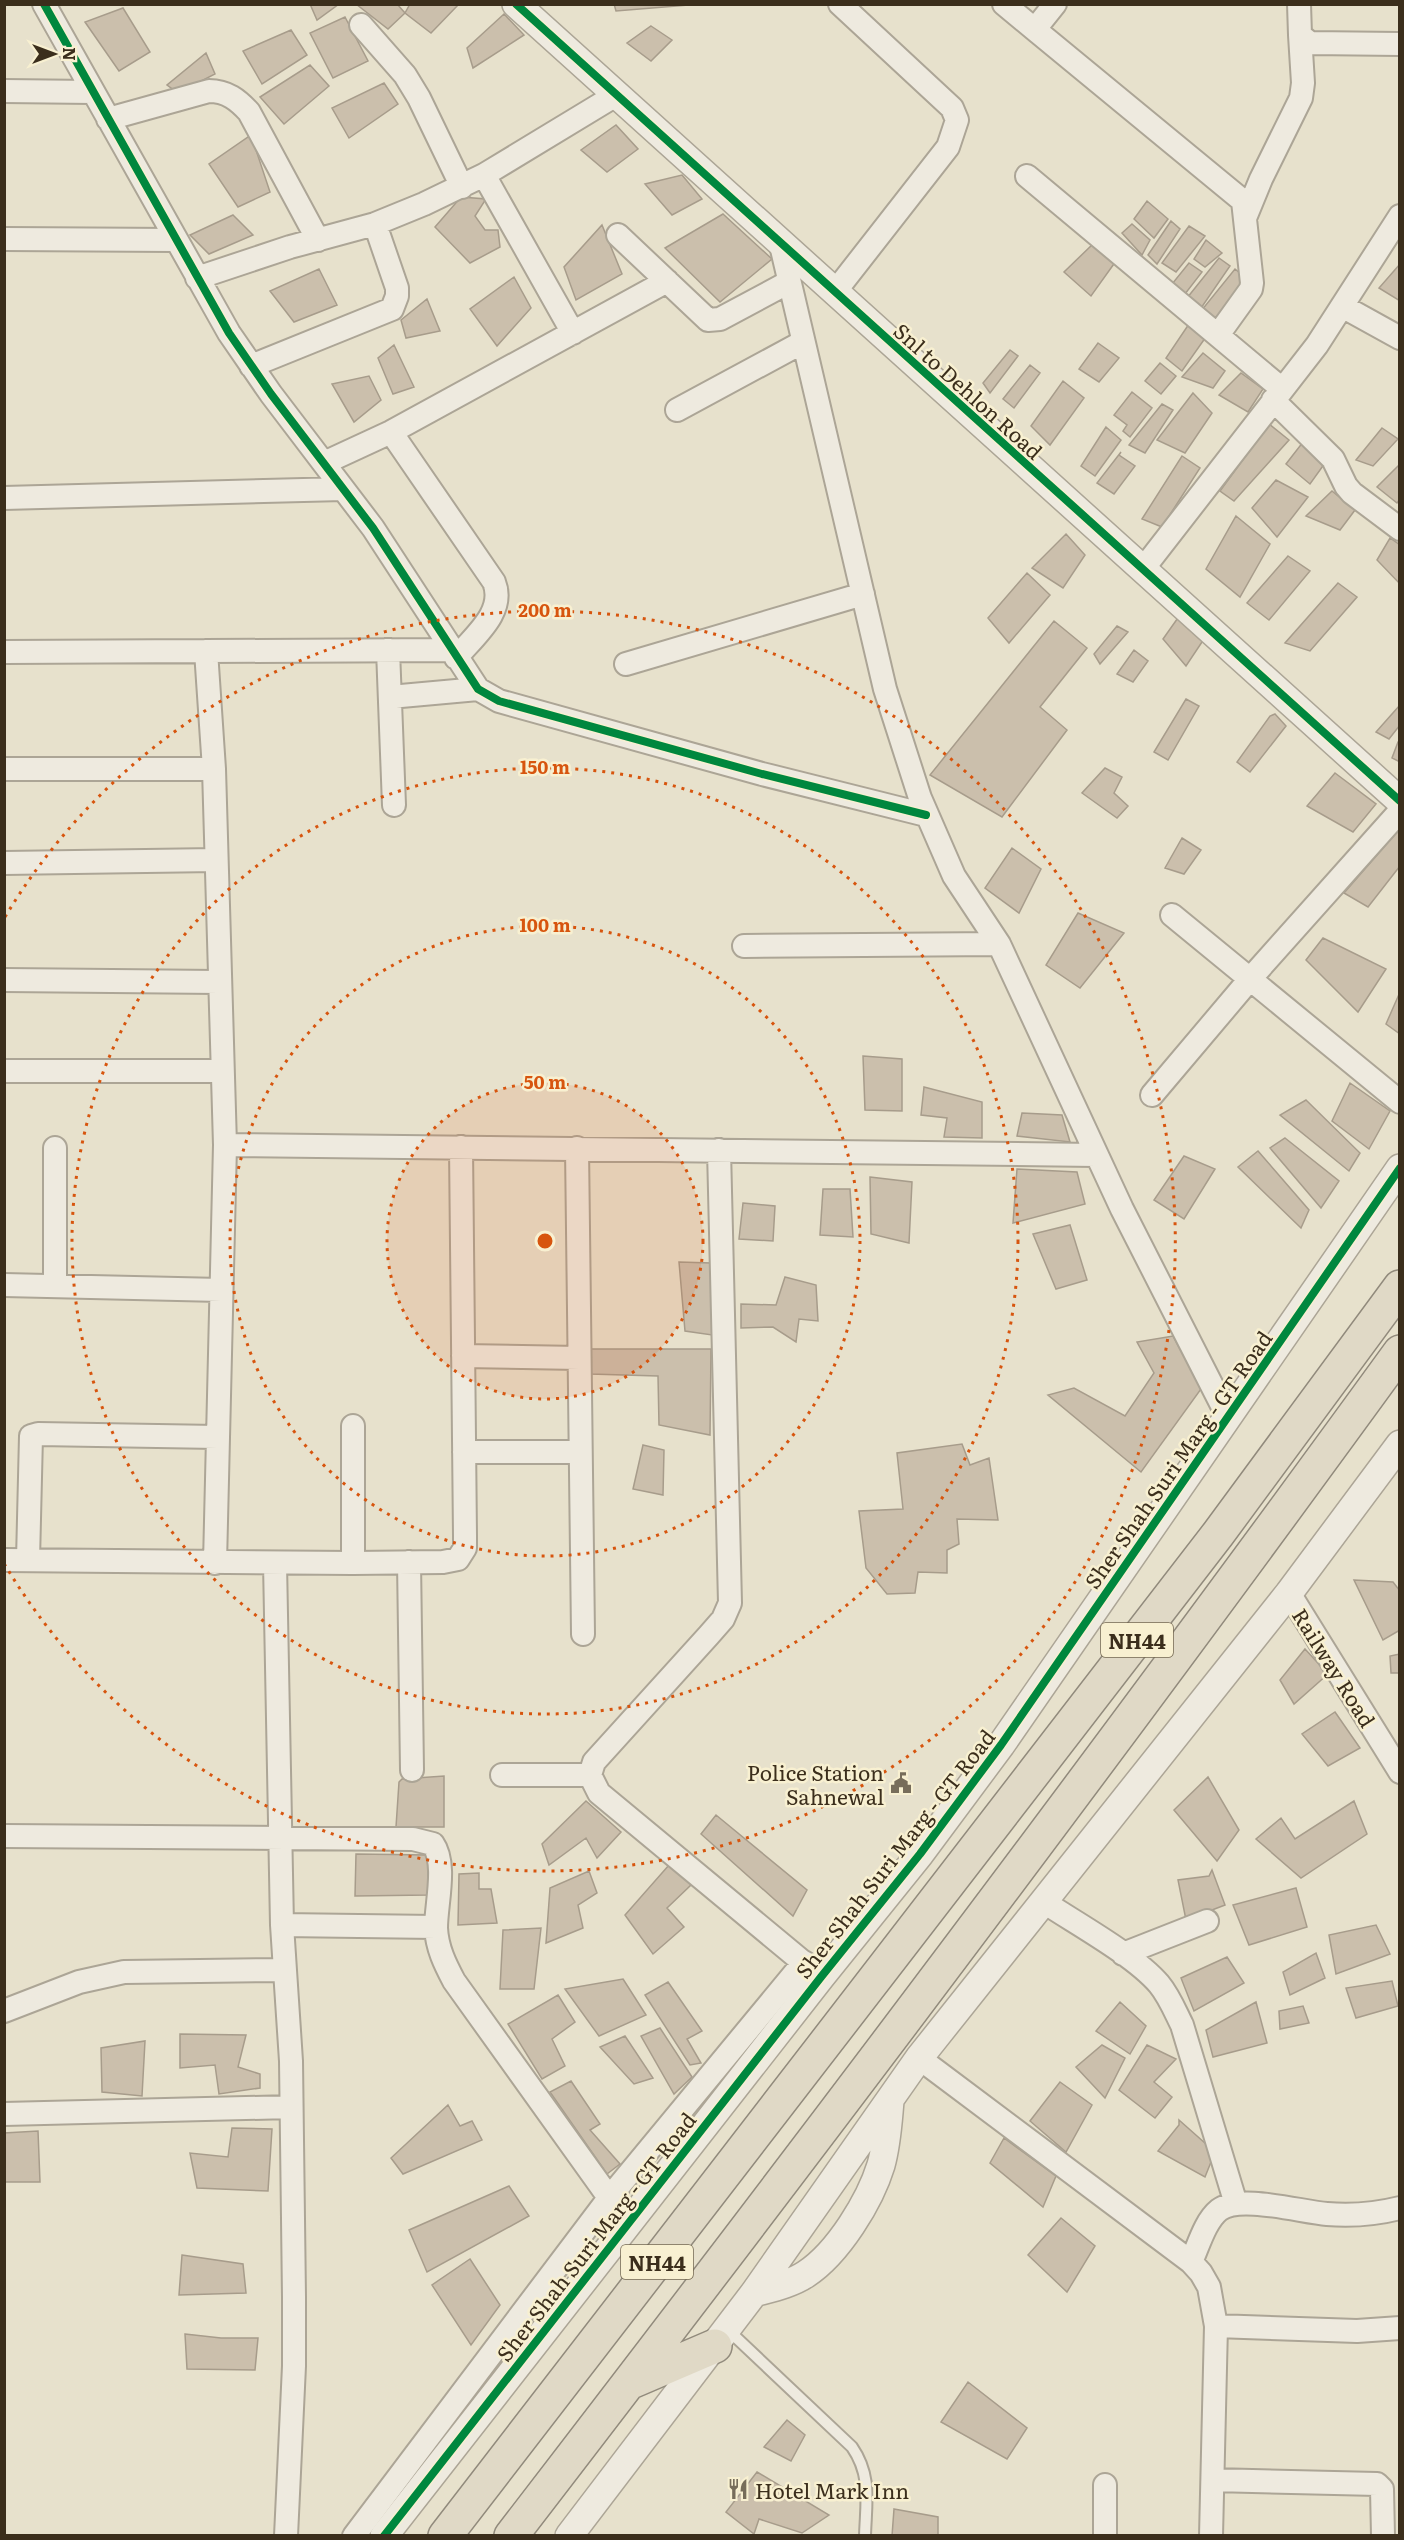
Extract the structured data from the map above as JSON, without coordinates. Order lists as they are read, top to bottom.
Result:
{
  "streets": {
    "highway": ["NH44"],
    "street": ["Snl to Dehlon Road", "Sher Shah Suri Marg - GT Road", "Railway Road"]
  },
  "places": {
    "public building": ["Police Station Sahnewal"],
    "restaurant": ["Hotel Mark Inn"]
  },
  "north": "right",
  "rings": [
    "200 m",
    "150 m",
    "100 m",
    "50 m"
  ]
}
